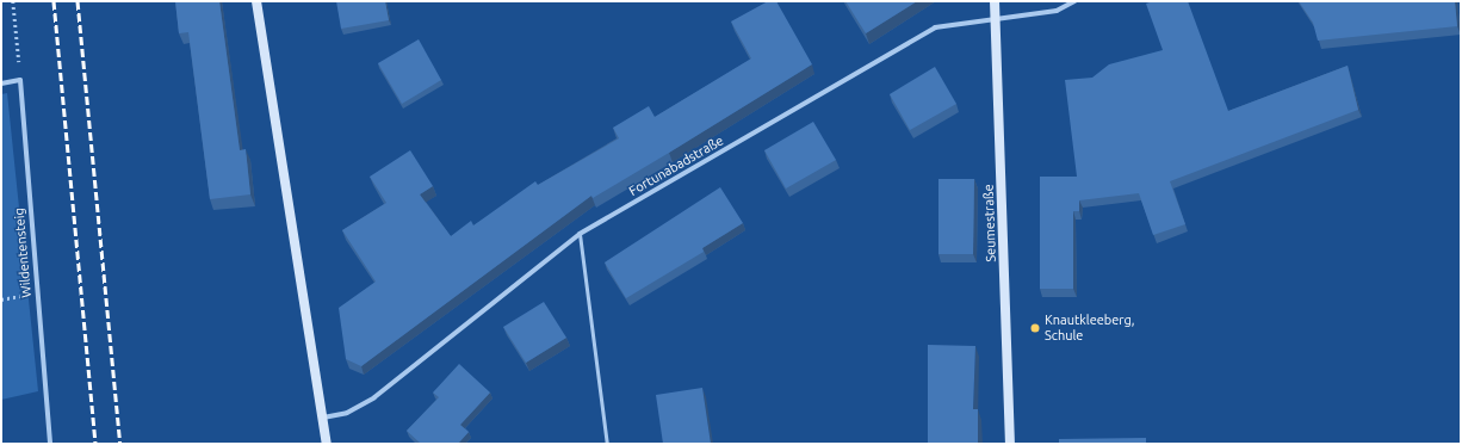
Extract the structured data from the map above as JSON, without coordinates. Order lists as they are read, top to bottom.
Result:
{
  "streets": {
    "main road": ["Seumestraße"],
    "street": ["Fortunabadstraße", "Wildentensteig"]
  },
  "crossings": [
    ["Fortunabadstraße", "Seumestraße"]
  ],
  "places": ["Knautkleeberg, Schule"]
}
